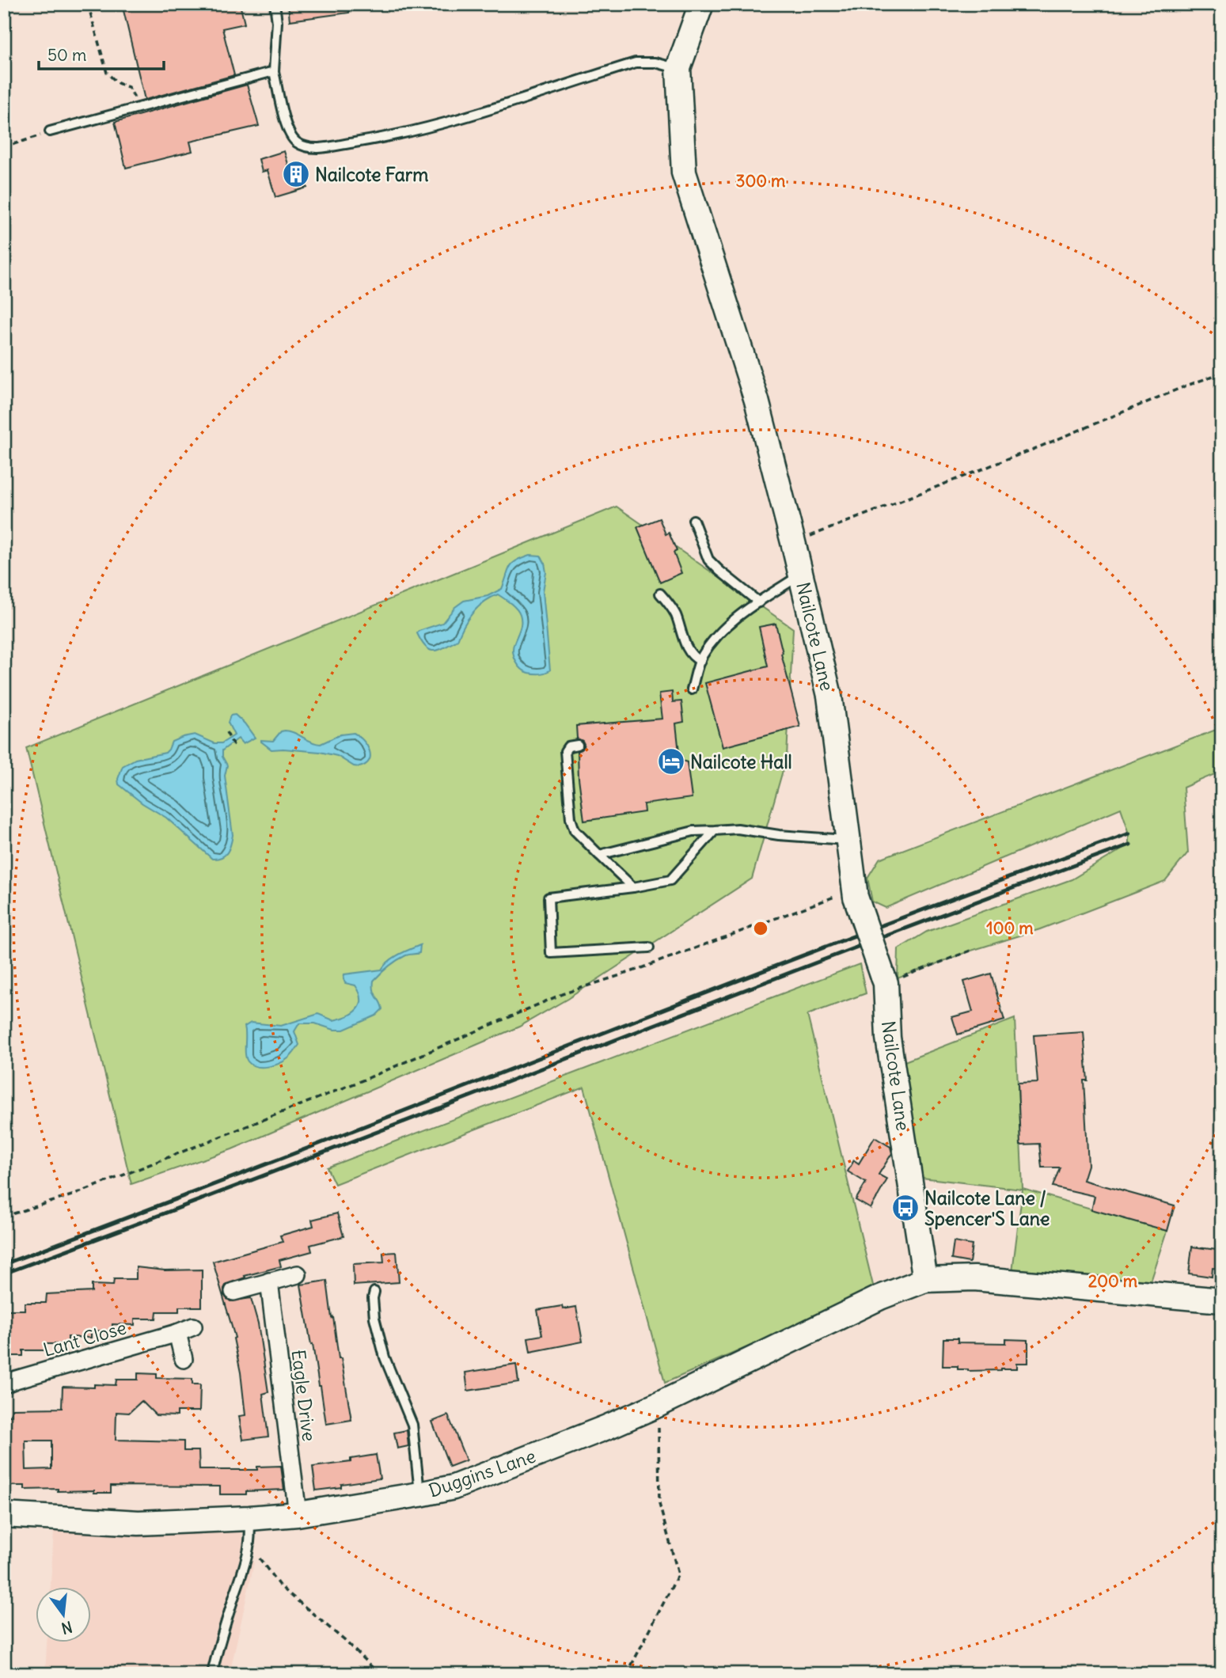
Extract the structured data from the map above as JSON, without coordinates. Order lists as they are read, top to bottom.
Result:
{
  "streets": {
    "main road": ["Nailcote Lane", "Duggins Lane"],
    "street": ["Lant Close", "Eagle Drive"]
  },
  "crossings": [
    ["Nailcote Lane", "Duggins Lane"],
    ["Eagle Drive", "Duggins Lane"]
  ],
  "places": {
    "building": ["Nailcote Farm"],
    "hotel": ["Nailcote Hall"],
    "bus stop": ["Nailcote Lane / Spencer'S Lane"]
  },
  "scale_bar": "50 m",
  "north": "bottom",
  "rings": ["300 m", "100 m", "200 m"]
}
